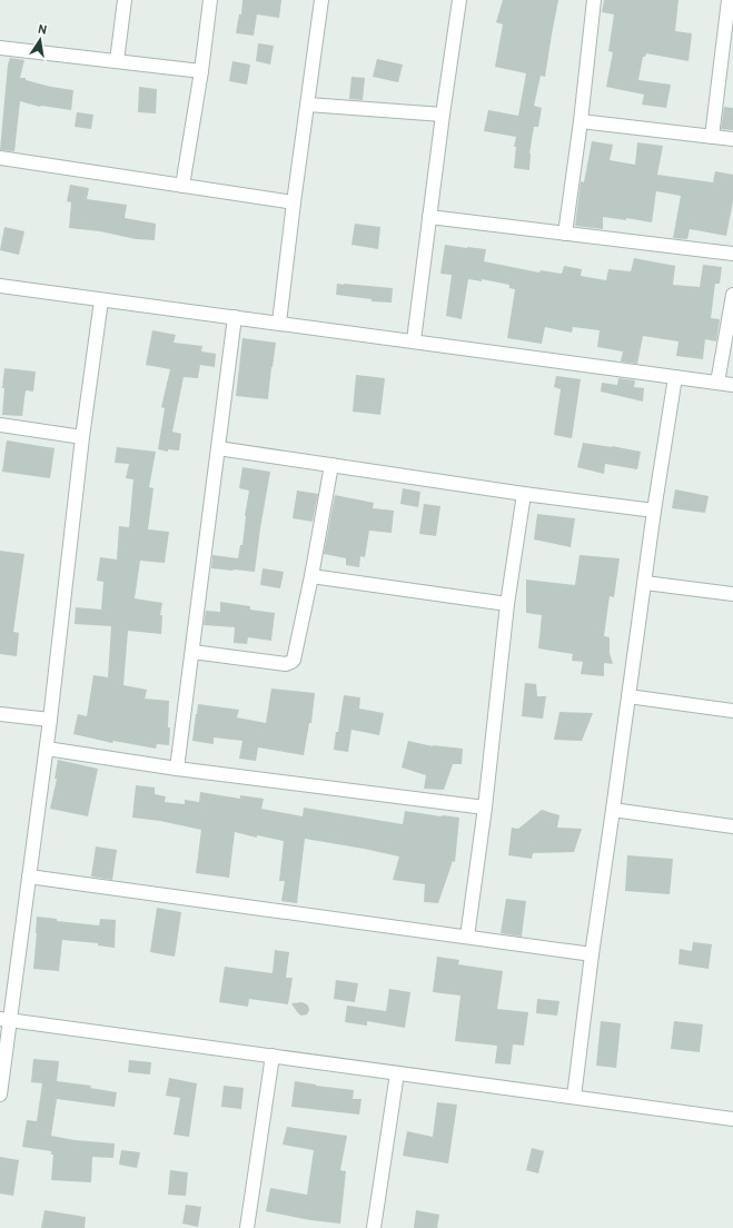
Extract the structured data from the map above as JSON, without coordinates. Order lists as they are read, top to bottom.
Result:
{
  "north": "top"
}
